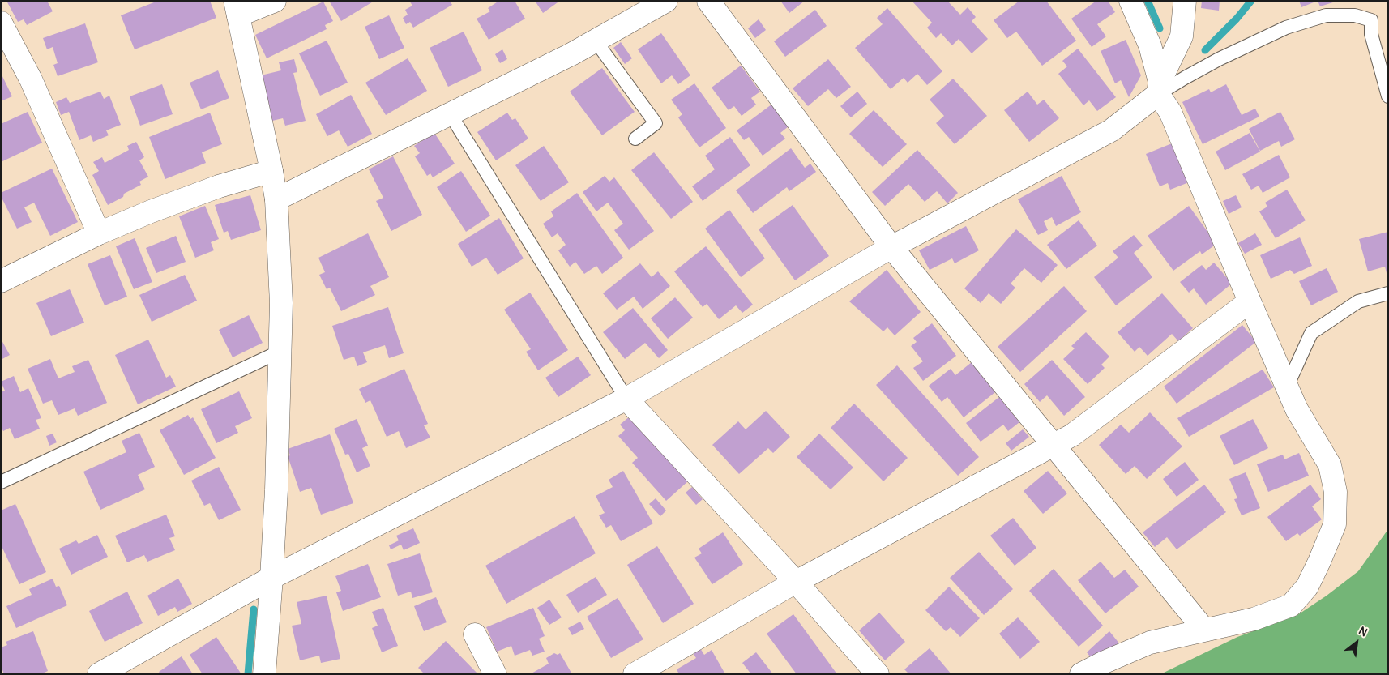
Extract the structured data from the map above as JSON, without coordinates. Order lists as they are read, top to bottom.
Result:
{
  "north": "top right"
}
